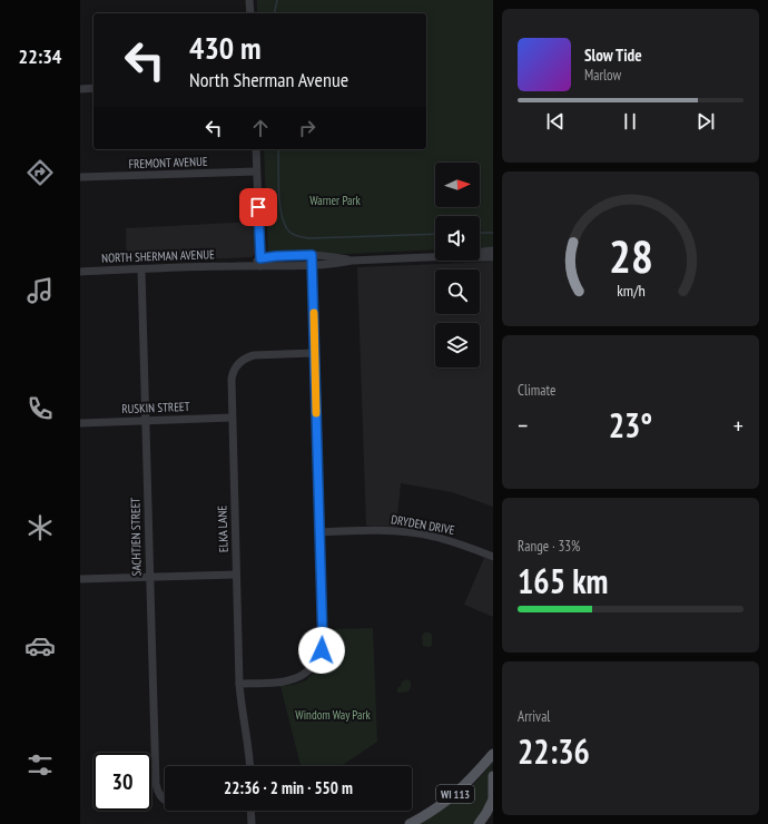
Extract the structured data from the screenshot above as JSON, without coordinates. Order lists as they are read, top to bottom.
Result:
{
  "streets": {
    "main road": ["WI 113"],
    "street": [
      "FREMONT AVENUE",
      "NORTH SHERMAN AVENUE",
      "RUSKIN STREET",
      "DRYDEN DRIVE",
      "ELKA LANE",
      "SACHTJEN STREET"
    ]
  },
  "crossings": [
    ["NORTH SHERMAN AVENUE", "SACHTJEN STREET"],
    ["RUSKIN STREET", "ELKA LANE"],
    ["RUSKIN STREET", "SACHTJEN STREET"]
  ],
  "parks": ["Warner Park", "Windom Way Park"],
  "north": "right",
  "page": {
    "tabs": "22:34",
    "turn": ["430 m", "North Sherman Avenue"],
    "song": ["Slow Tide", "Marlow"],
    "tile": [
      "Climate",
      ["Range · 33%", "165 km"],
      ["Arrival", "22:36"]
    ],
    "heat": ["−", "23°", "+"],
    "limit": "30",
    "trip": "22:36 · 2 min · 550 m",
    "gauge": ["28", "km/h"]
  }
}
